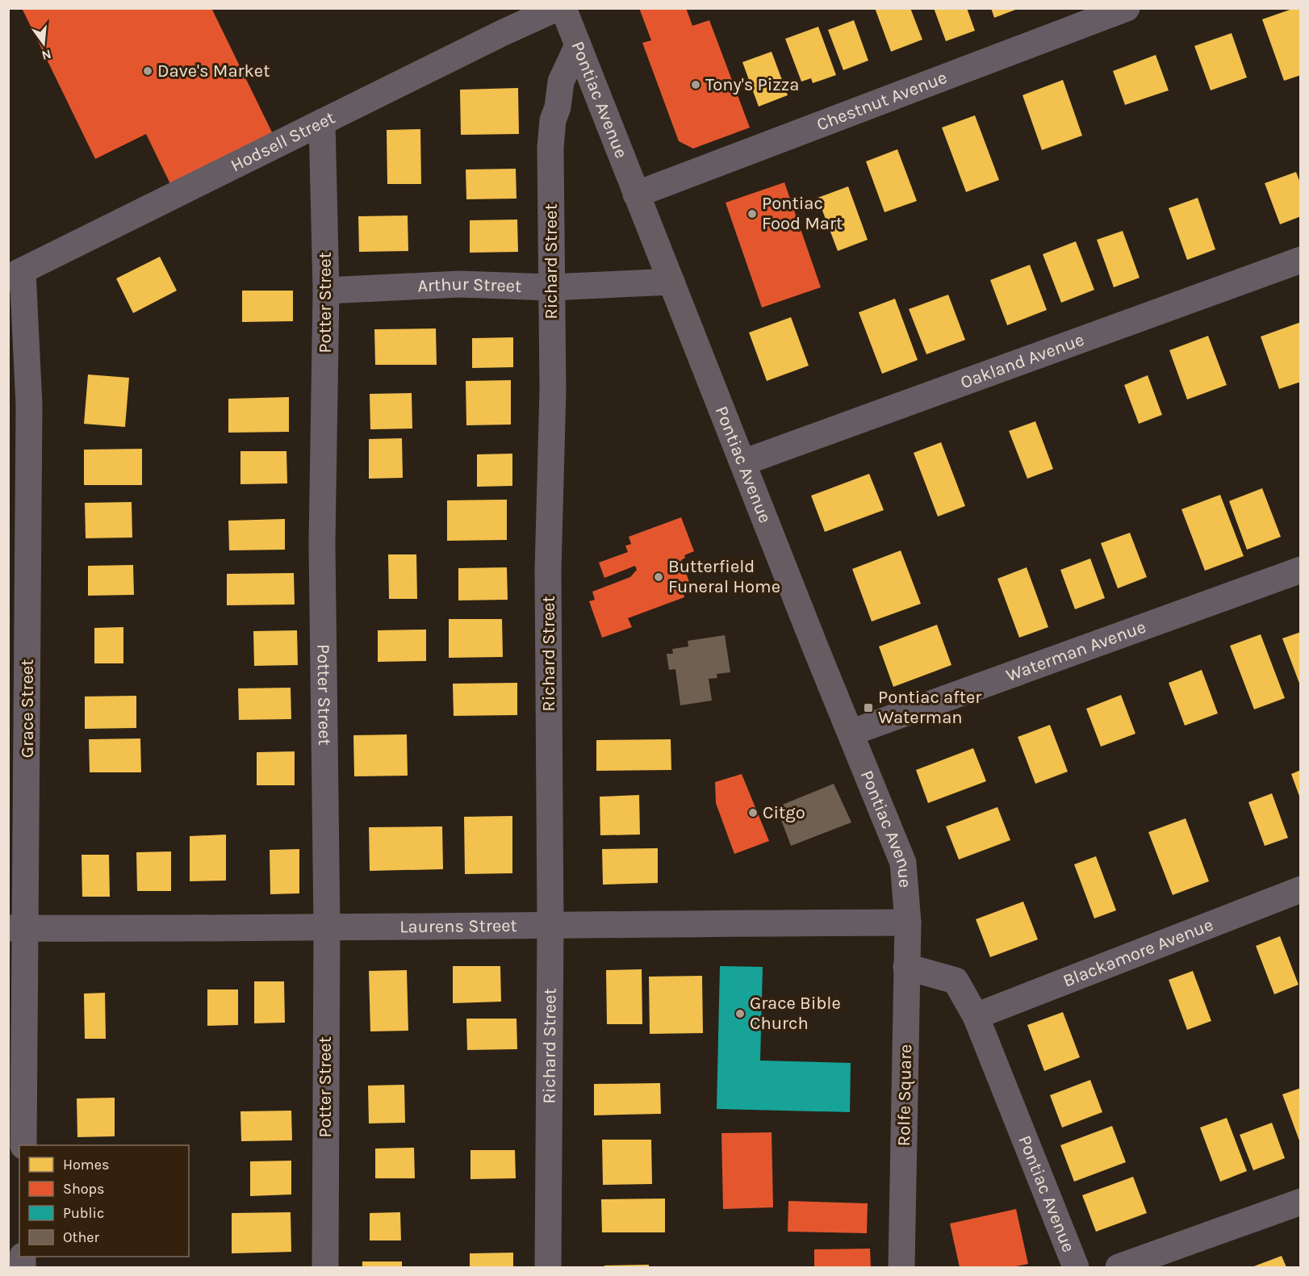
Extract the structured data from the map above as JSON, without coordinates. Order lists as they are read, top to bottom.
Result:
{
  "streets": {
    "main road": ["Pontiac Avenue", "Rolfe Square"],
    "street": [
      "Chestnut Avenue",
      "Hodsell Street",
      "Richard Street",
      "Arthur Street",
      "Potter Street",
      "Oakland Avenue",
      "Waterman Avenue",
      "Grace Street",
      "Laurens Street",
      "Blackamore Avenue"
    ]
  },
  "crossings": [
    ["Pontiac Avenue", "Chestnut Avenue"],
    ["Pontiac Avenue", "Richard Street"],
    ["Pontiac Avenue", "Arthur Street"],
    ["Pontiac Avenue", "Oakland Avenue"],
    ["Pontiac Avenue", "Waterman Avenue"],
    ["Pontiac Avenue", "Laurens Street"],
    ["Pontiac Avenue", "Blackamore Avenue"],
    ["Pontiac Avenue", "Rolfe Square"],
    ["Hodsell Street", "Potter Street"],
    ["Hodsell Street", "Grace Street"],
    ["Richard Street", "Arthur Street"],
    ["Richard Street", "Laurens Street"],
    ["Arthur Street", "Potter Street"],
    ["Potter Street", "Laurens Street"],
    ["Grace Street", "Laurens Street"],
    ["Laurens Street", "Rolfe Square"]
  ],
  "places": {
    "other": [
      "Dave's Market",
      "Tony's Pizza",
      "Pontiac Food Mart",
      "Butterfield Funeral Home",
      "Citgo",
      "Grace Bible Church"
    ],
    "transit": ["Pontiac after Waterman"]
  },
  "legend": [
    "Homes",
    "Shops",
    "Public",
    "Other"
  ],
  "north": "bottom"
}
